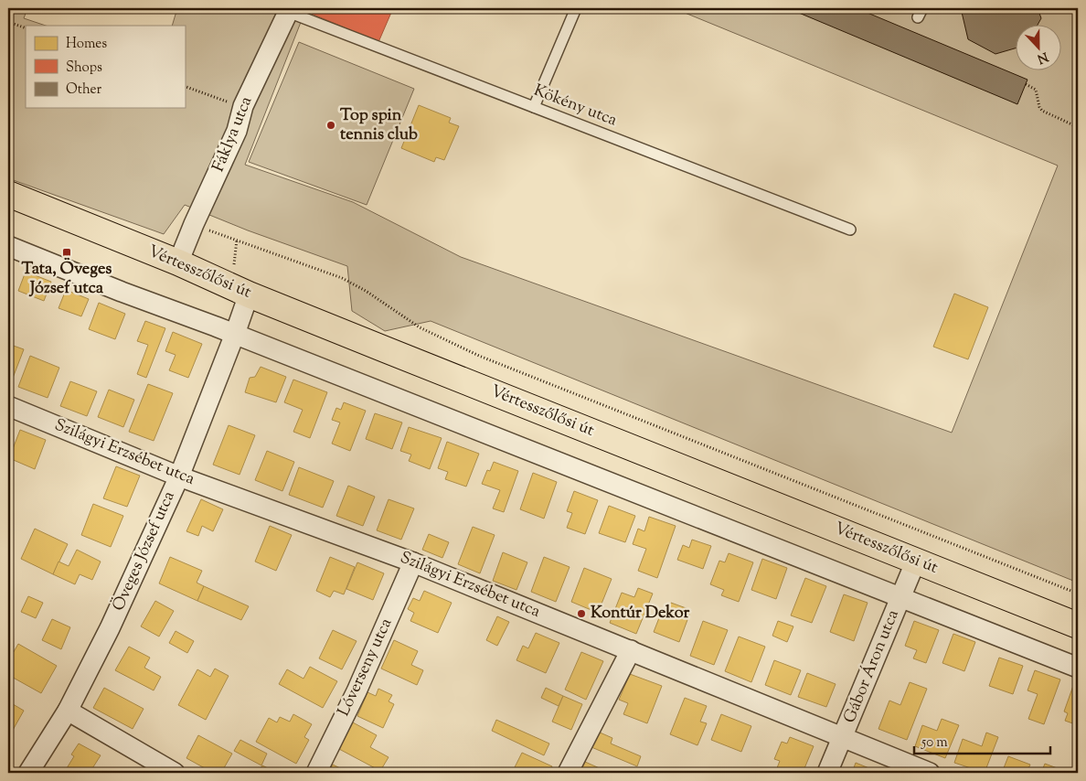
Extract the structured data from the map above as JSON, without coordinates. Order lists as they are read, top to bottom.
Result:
{
  "streets": {
    "main road": ["Vértesszőlősi út"],
    "street": [
      "Fáklya utca",
      "Szilágyi Erzsébet utca",
      "Öveges József utca",
      "Gábor Áron utca",
      "Lóverseny utca"
    ],
    "lane": ["Kökény utca"]
  },
  "crossings": [
    ["Kökény utca", "Fáklya utca"],
    ["Fáklya utca", "Vértesszőlősi út"],
    ["Vértesszőlősi út", "Öveges József utca"],
    ["Vértesszőlősi út", "Gábor Áron utca"],
    ["Szilágyi Erzsébet utca", "Öveges József utca"],
    ["Szilágyi Erzsébet utca", "Gábor Áron utca"],
    ["Szilágyi Erzsébet utca", "Lóverseny utca"]
  ],
  "places": {
    "other": ["Top spin tennis club", "Kontúr Dekor"],
    "transit": ["Tata, Öveges József utca"]
  },
  "legend": ["Homes", "Shops", "Other"],
  "scale_bar": "50 m",
  "north": "bottom"
}
